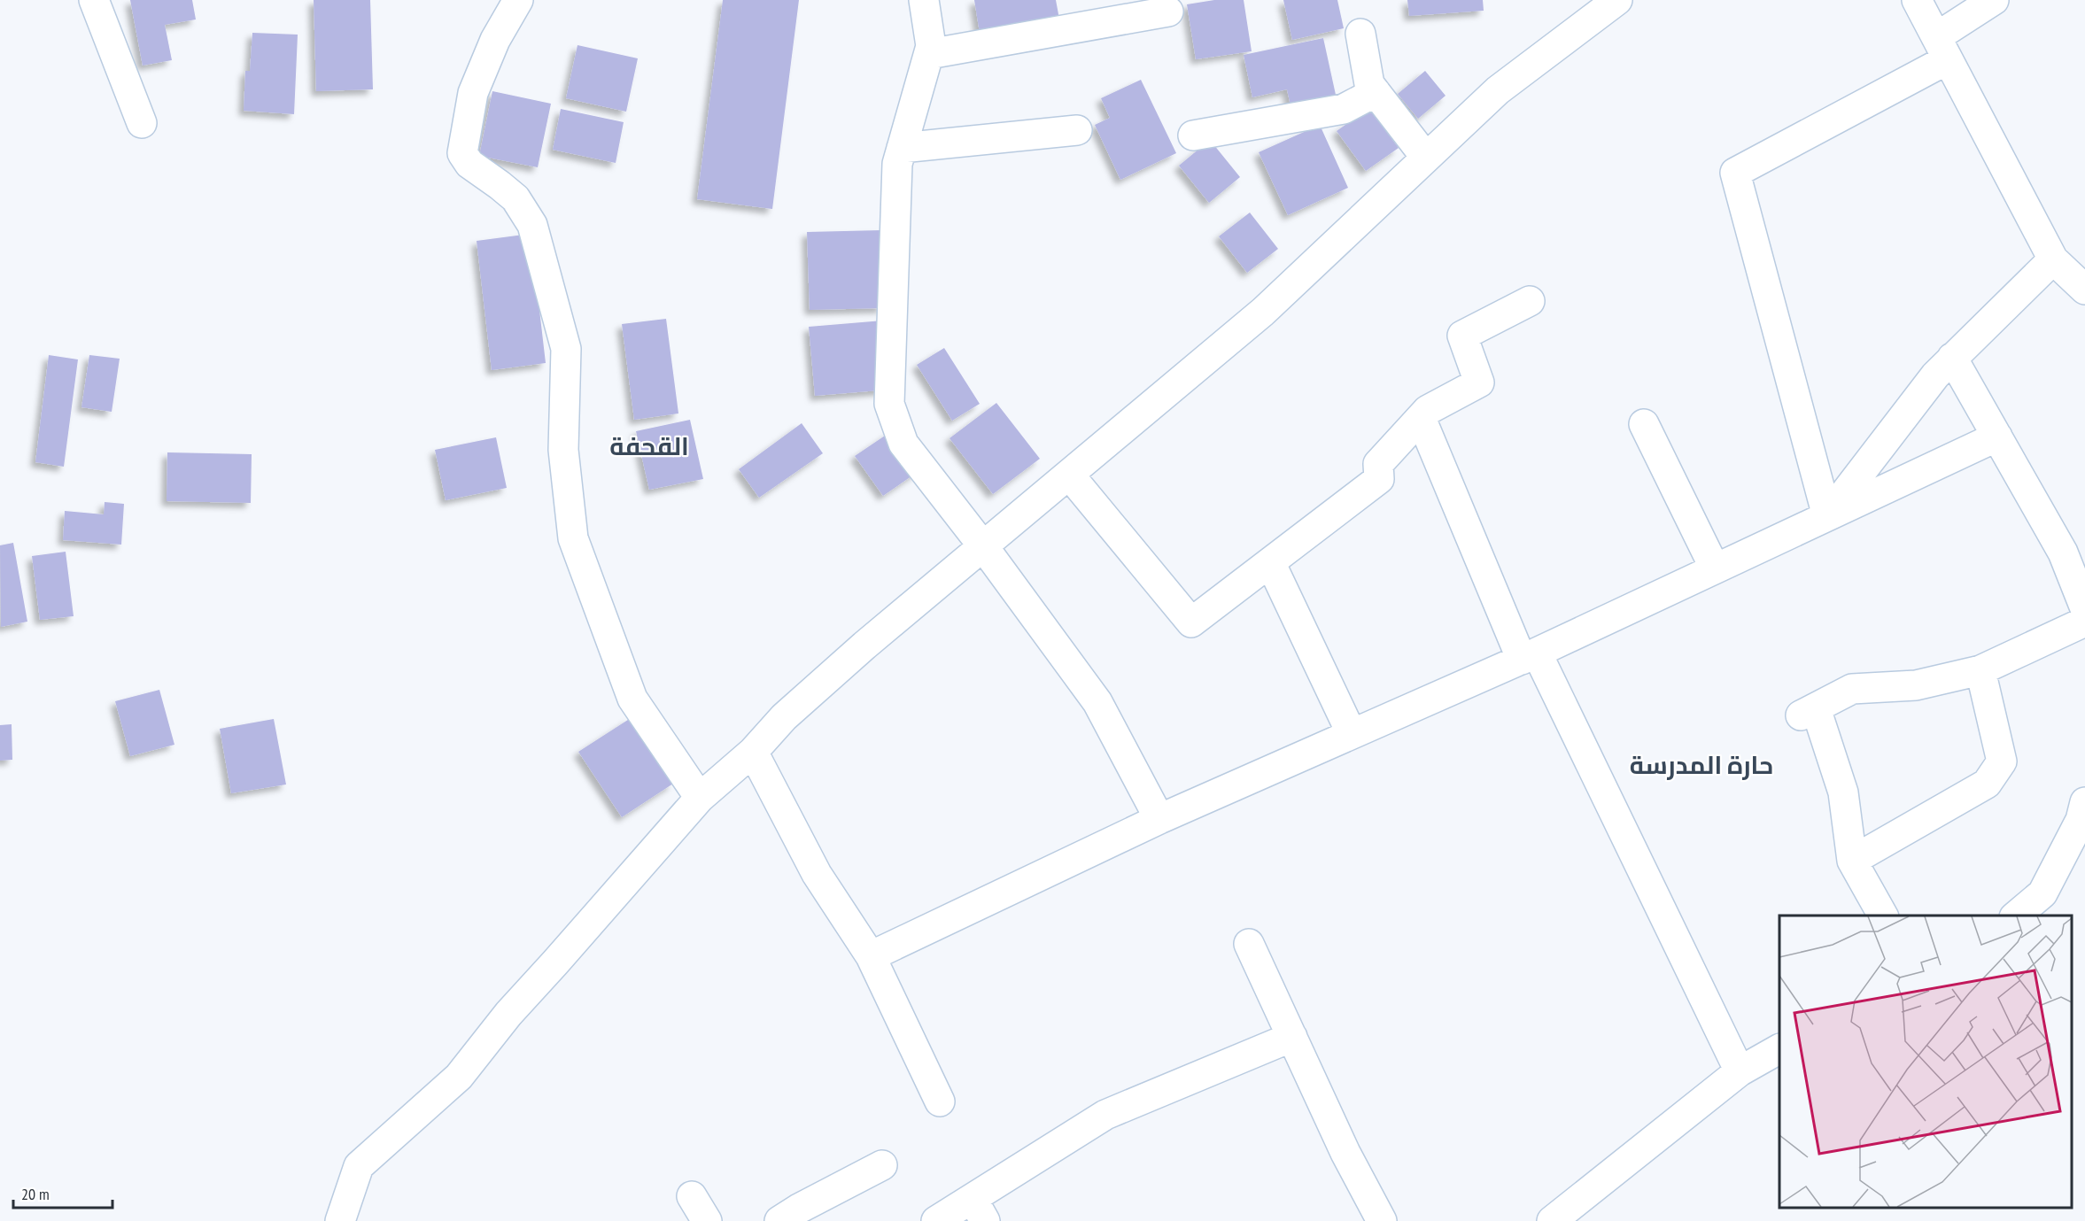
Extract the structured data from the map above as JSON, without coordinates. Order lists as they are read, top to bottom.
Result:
{
  "districts": ["القحفة", "حارة المدرسة"],
  "scale_bar": "20 m"
}
